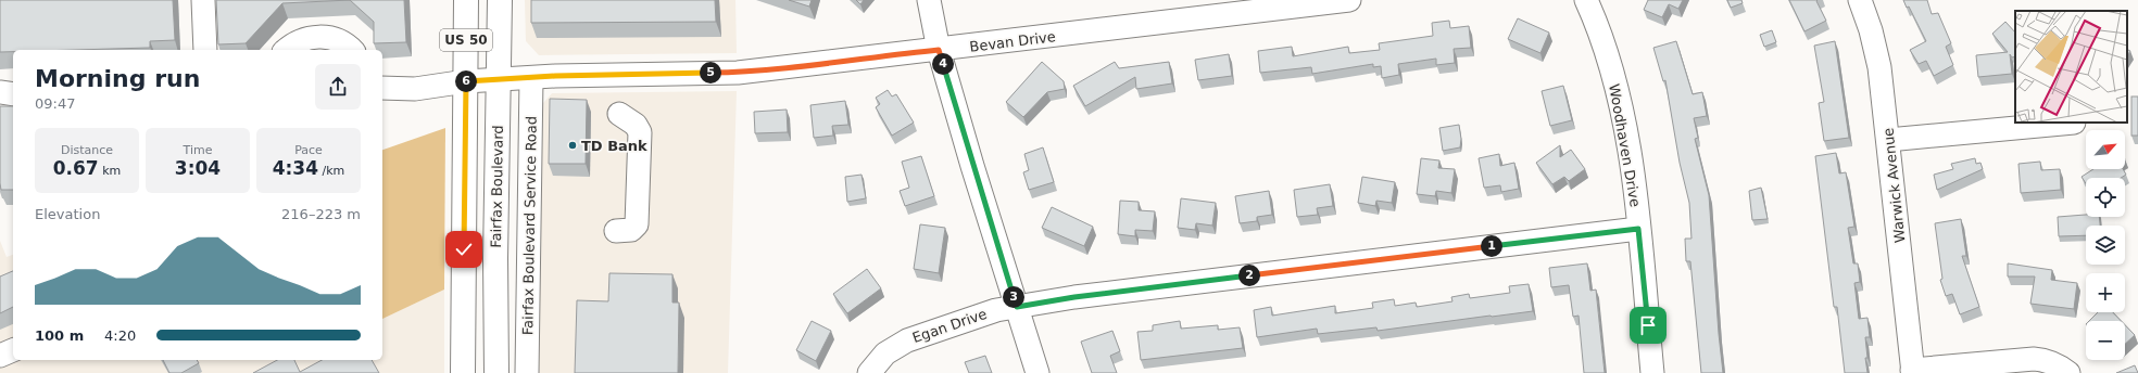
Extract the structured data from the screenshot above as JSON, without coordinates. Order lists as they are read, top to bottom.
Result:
{
  "streets": {
    "main road": ["US 50", "Fairfax Boulevard"],
    "street": [
      "Bevan Drive",
      "Woodhaven Drive",
      "Warwick Avenue",
      "Fairfax Boulevard Service Road",
      "Egan Drive"
    ]
  },
  "crossings": [
    ["US 50", "Bevan Drive"],
    ["Bevan Drive", "Fairfax Boulevard"],
    ["Bevan Drive", "Fairfax Boulevard Service Road"],
    ["Woodhaven Drive", "Egan Drive"]
  ],
  "places": ["TD Bank"],
  "north": "top right",
  "page": {
    "heading": ["Morning run", "09:47"],
    "pins": [
      "4",
      "5",
      "6",
      "1",
      "2",
      "3"
    ],
    "stats": [
      ["Distance", "0.67 km"],
      ["Time", "3:04"],
      ["Pace", "4:34 /km"]
    ],
    "map_buttons": ["+", "−"],
    "chart": ["Elevation", "216–223 m"],
    "list": [
      {
        "name": "100 m",
        "note": "4:20"
      }
    ]
  }
}
